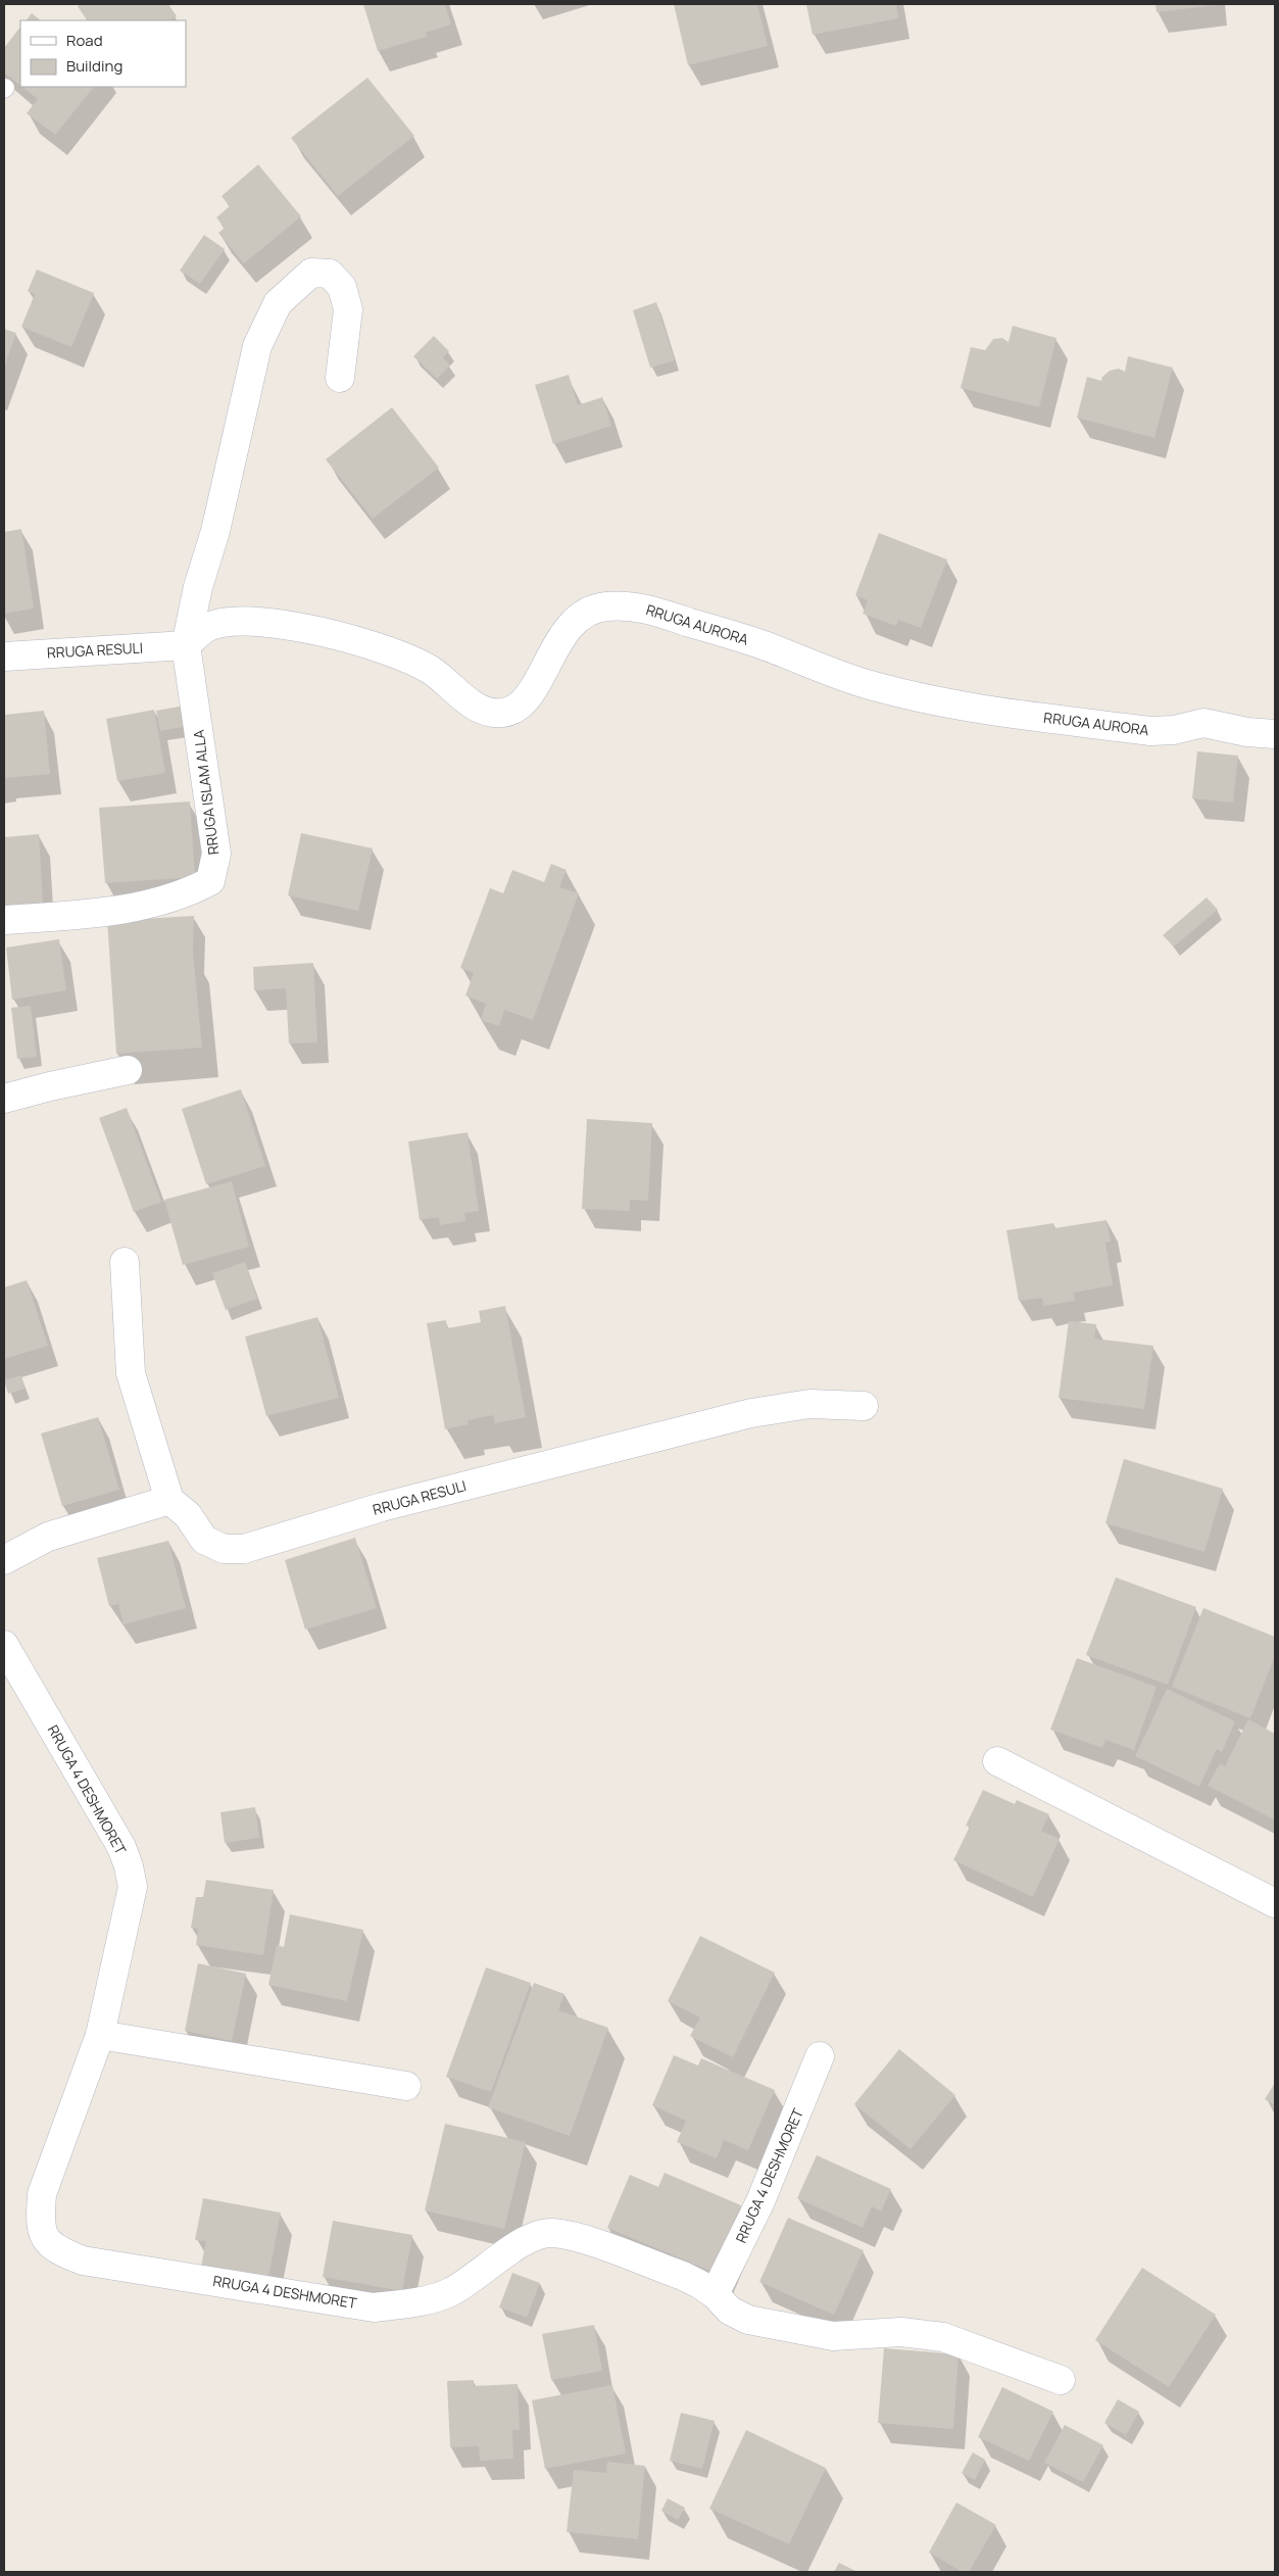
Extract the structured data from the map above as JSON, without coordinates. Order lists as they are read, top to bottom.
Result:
{
  "streets": {
    "street": [
      "RRUGA AURORA",
      "RRUGA RESULI",
      "RRUGA ISLAM ALLA",
      "RRUGA 4 DESHMORET"
    ]
  },
  "crossings": [
    ["RRUGA AURORA", "RRUGA RESULI"],
    ["RRUGA AURORA", "RRUGA ISLAM ALLA"],
    ["RRUGA RESULI", "RRUGA ISLAM ALLA"]
  ],
  "legend": ["Road", "Building"]
}
